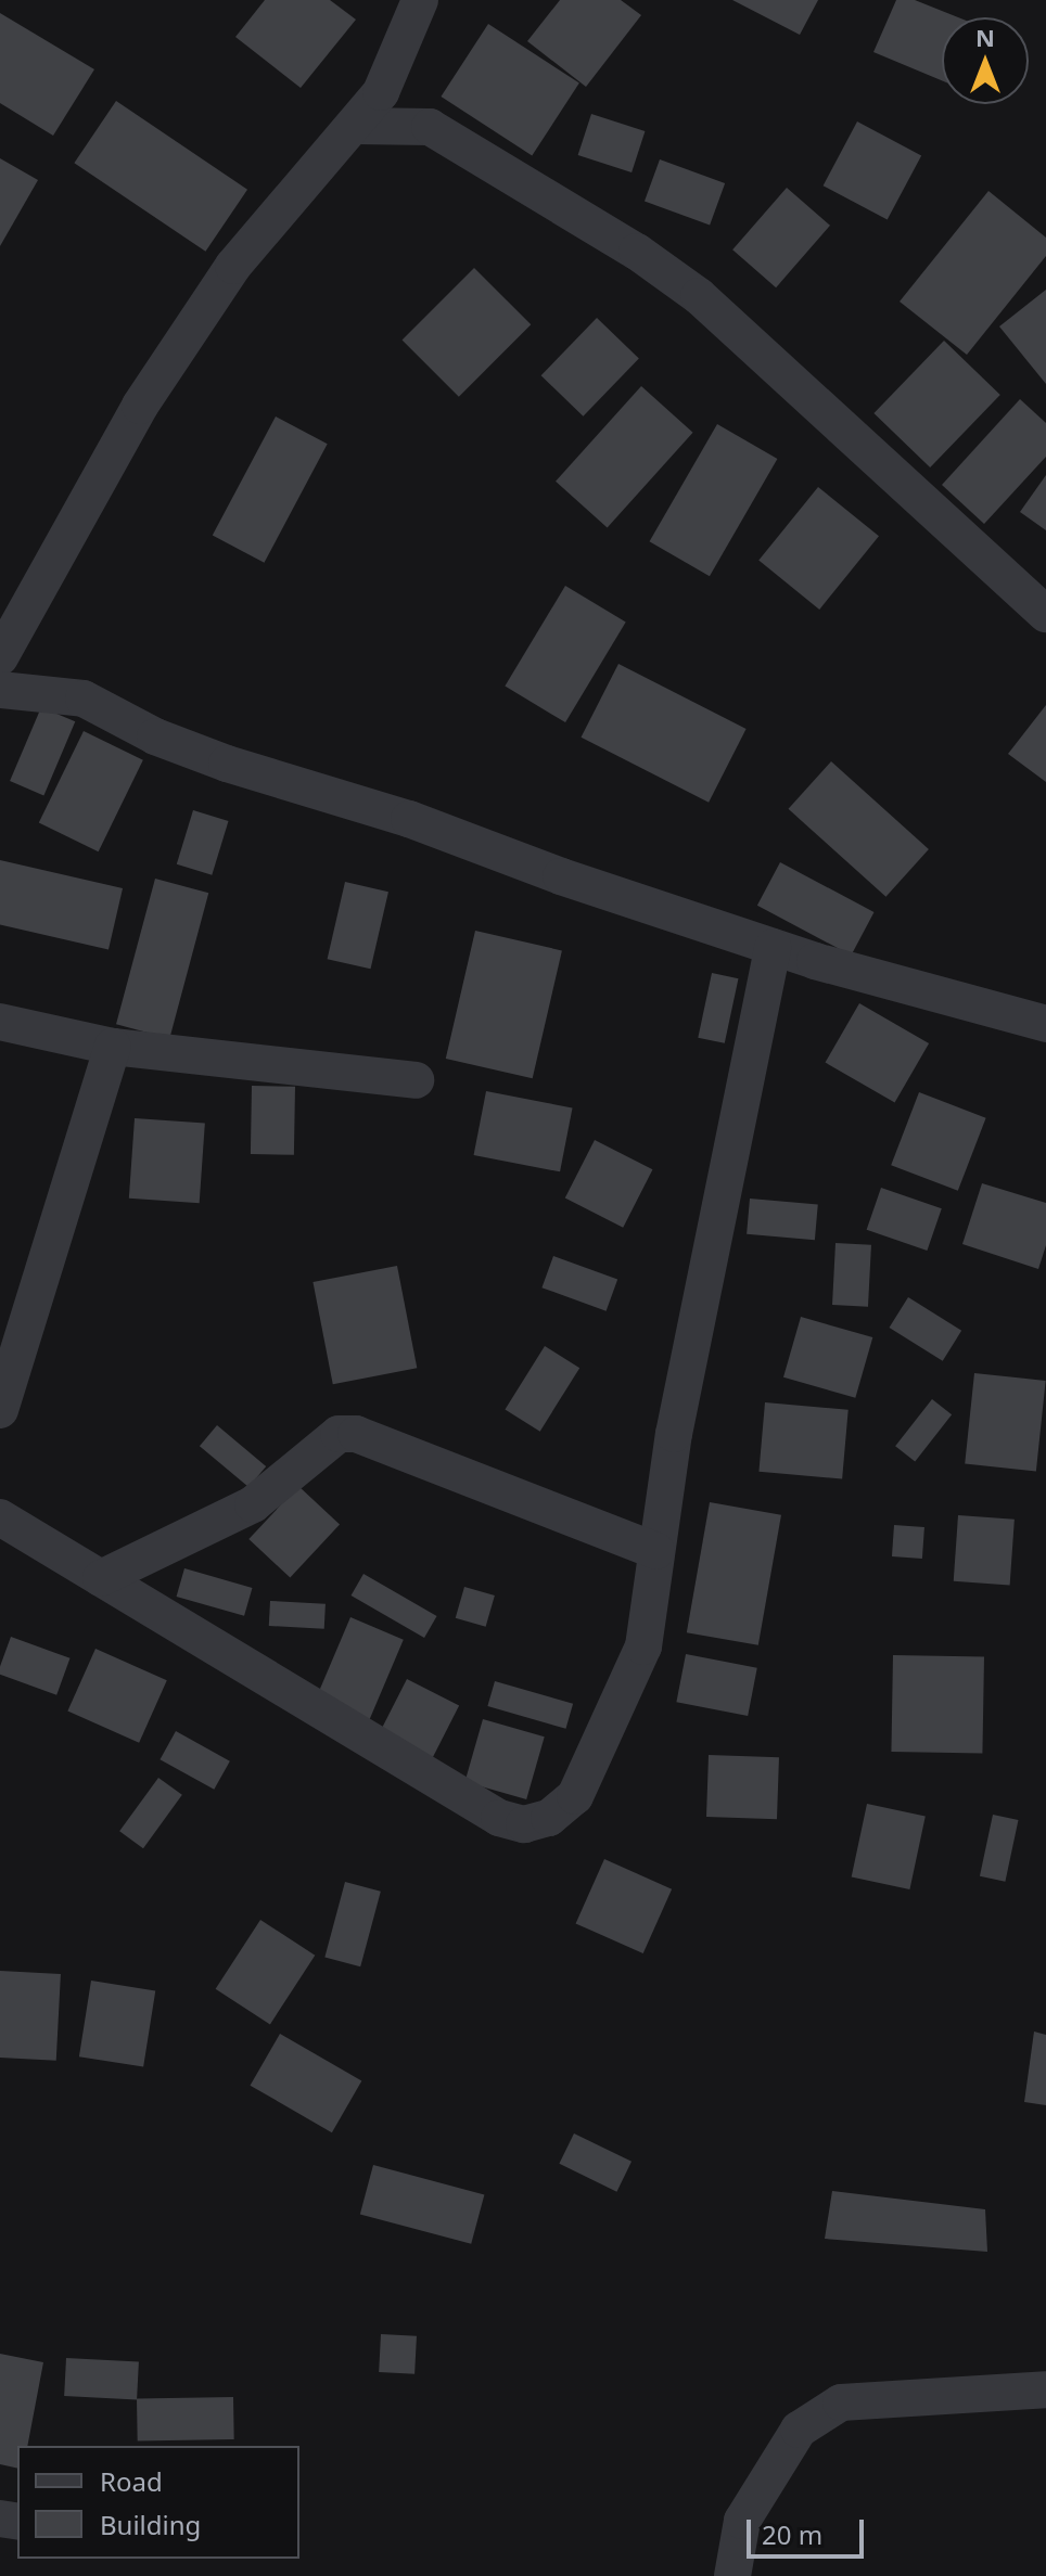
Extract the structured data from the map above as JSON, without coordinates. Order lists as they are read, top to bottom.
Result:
{
  "legend": ["Road", "Building"],
  "scale_bar": "20 m",
  "north": "top"
}
